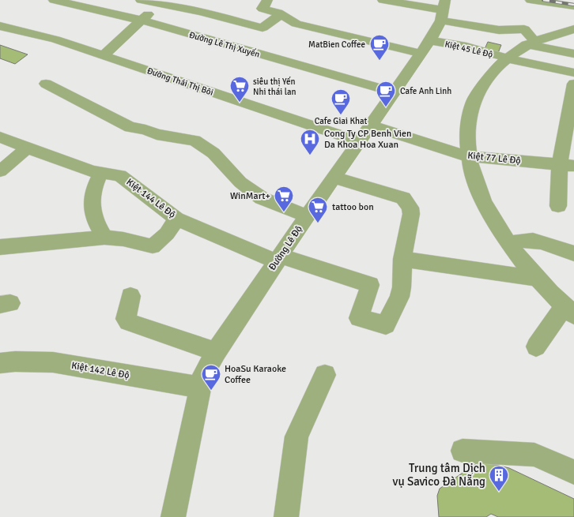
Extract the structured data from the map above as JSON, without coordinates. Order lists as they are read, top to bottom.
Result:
{
  "streets": {
    "street": [
      "Đường Lê Thị Xuyến",
      "Kiệt 45 Lê Độ",
      "Đường Thái Thị Bôi",
      "Kiệt 77 Lê Độ",
      "Kiệt 144 Lê Độ",
      "Đường Lê Độ",
      "Kiệt 142 Lê Độ"
    ]
  },
  "crossings": [
    ["Đường Lê Thị Xuyến", "Đường Lê Độ"],
    ["Kiệt 45 Lê Độ", "Đường Lê Độ"],
    ["Đường Thái Thị Bôi", "Đường Lê Độ"],
    ["Kiệt 77 Lê Độ", "Đường Lê Độ"],
    ["Kiệt 144 Lê Độ", "Đường Lê Độ"],
    ["Đường Lê Độ", "Kiệt 142 Lê Độ"]
  ],
  "places": {
    "cafe": [
      "MatBien Coffee",
      "Cafe Anh Linh",
      "Cafe Giai Khat",
      "HoaSu Karaoke Coffee"
    ],
    "supermarket": ["siêu thị Yến Nhi thái lan", "WinMart+", "tattoo bon"],
    "hospital": ["Cong Ty CP Benh Vien Da Khoa Hoa Xuan"],
    "building": ["Trung tâm Dịch vụ Savico Đà Nẵng"]
  }
}
